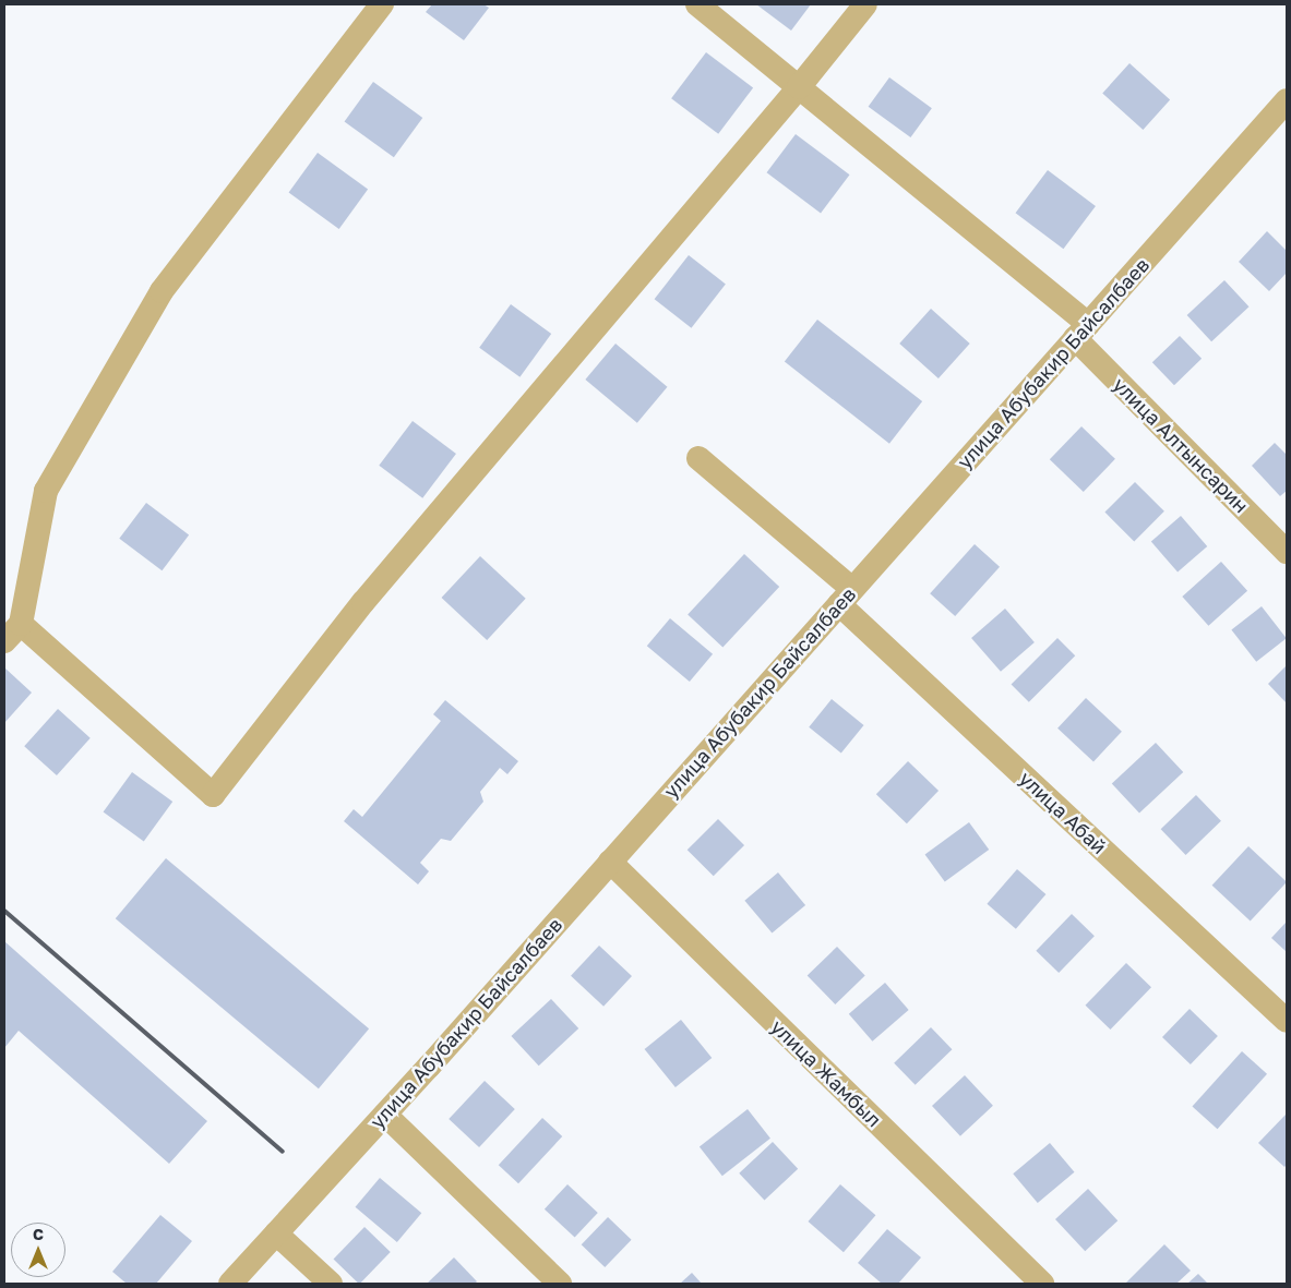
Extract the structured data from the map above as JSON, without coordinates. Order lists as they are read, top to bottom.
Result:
{
  "streets": {
    "street": [
      "улица Абубакир Байсалбаев",
      "улица Алтынсарин",
      "улица Абай",
      "улица Жамбыл"
    ]
  },
  "crossings": [
    ["улица Абубакир Байсалбаев", "улица Алтынсарин"],
    ["улица Абубакир Байсалбаев", "улица Абай"],
    ["улица Абубакир Байсалбаев", "улица Жамбыл"]
  ],
  "north": "top"
}
